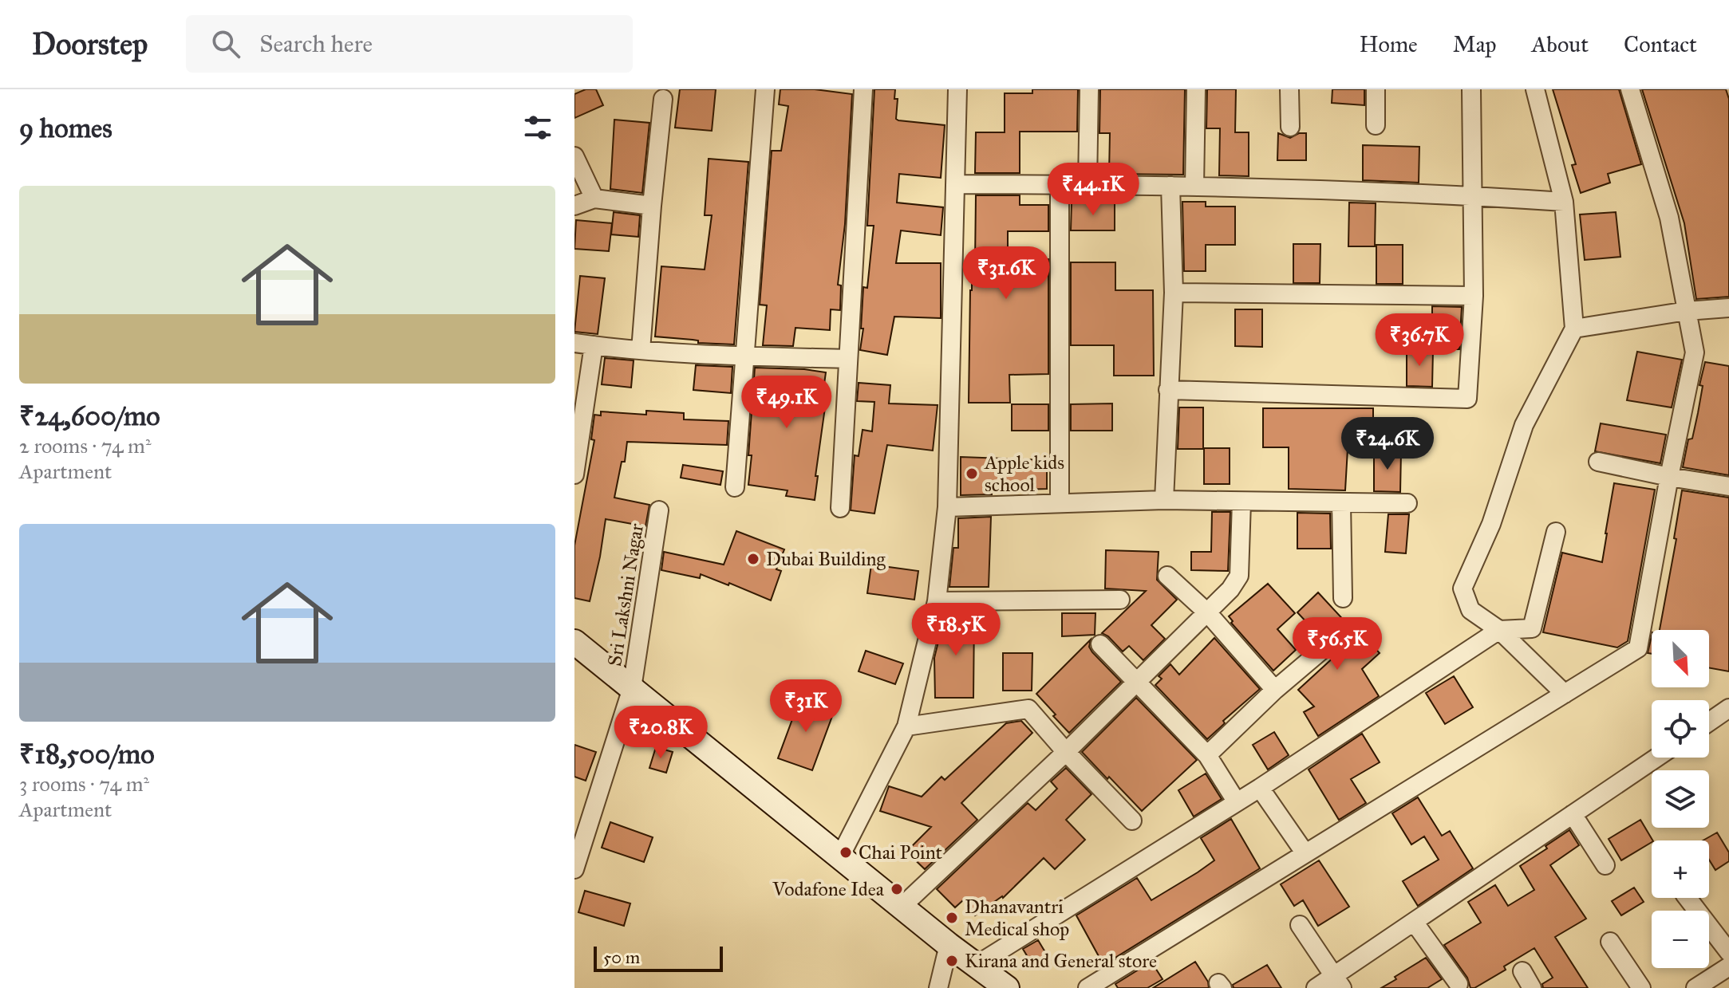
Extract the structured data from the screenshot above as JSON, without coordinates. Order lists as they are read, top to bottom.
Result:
{
  "streets": {
    "street": ["Sri Lakshni Nagar"]
  },
  "places": [
    "Apple kids school",
    "Dubai Building",
    "Chai Point",
    "Vodafone Idea",
    "Dhanavantri Medical shop",
    "Kirana and General store"
  ],
  "scale_bar": "50 m",
  "north": "bottom right",
  "page": {
    "header": "Doorstep",
    "search": "Search here",
    "nav": [
      "Home",
      "Map",
      "About",
      "Contact"
    ],
    "heading": "9 homes",
    "price": [
      "₹44.1K",
      "₹31.6K",
      "₹36.7K",
      "₹49.1K",
      "₹24.6K",
      "₹18.5K",
      "₹56.5K",
      "₹31K",
      "₹20.8K"
    ],
    "list": [
      {
        "name": "₹24,600/mo",
        "note": "2 rooms · 74 m² · Apartment"
      },
      {
        "name": "₹18,500/mo",
        "note": "3 rooms · 74 m² · Apartment"
      }
    ],
    "map_buttons": ["+", "−"],
    "scale": "50 m"
  }
}
